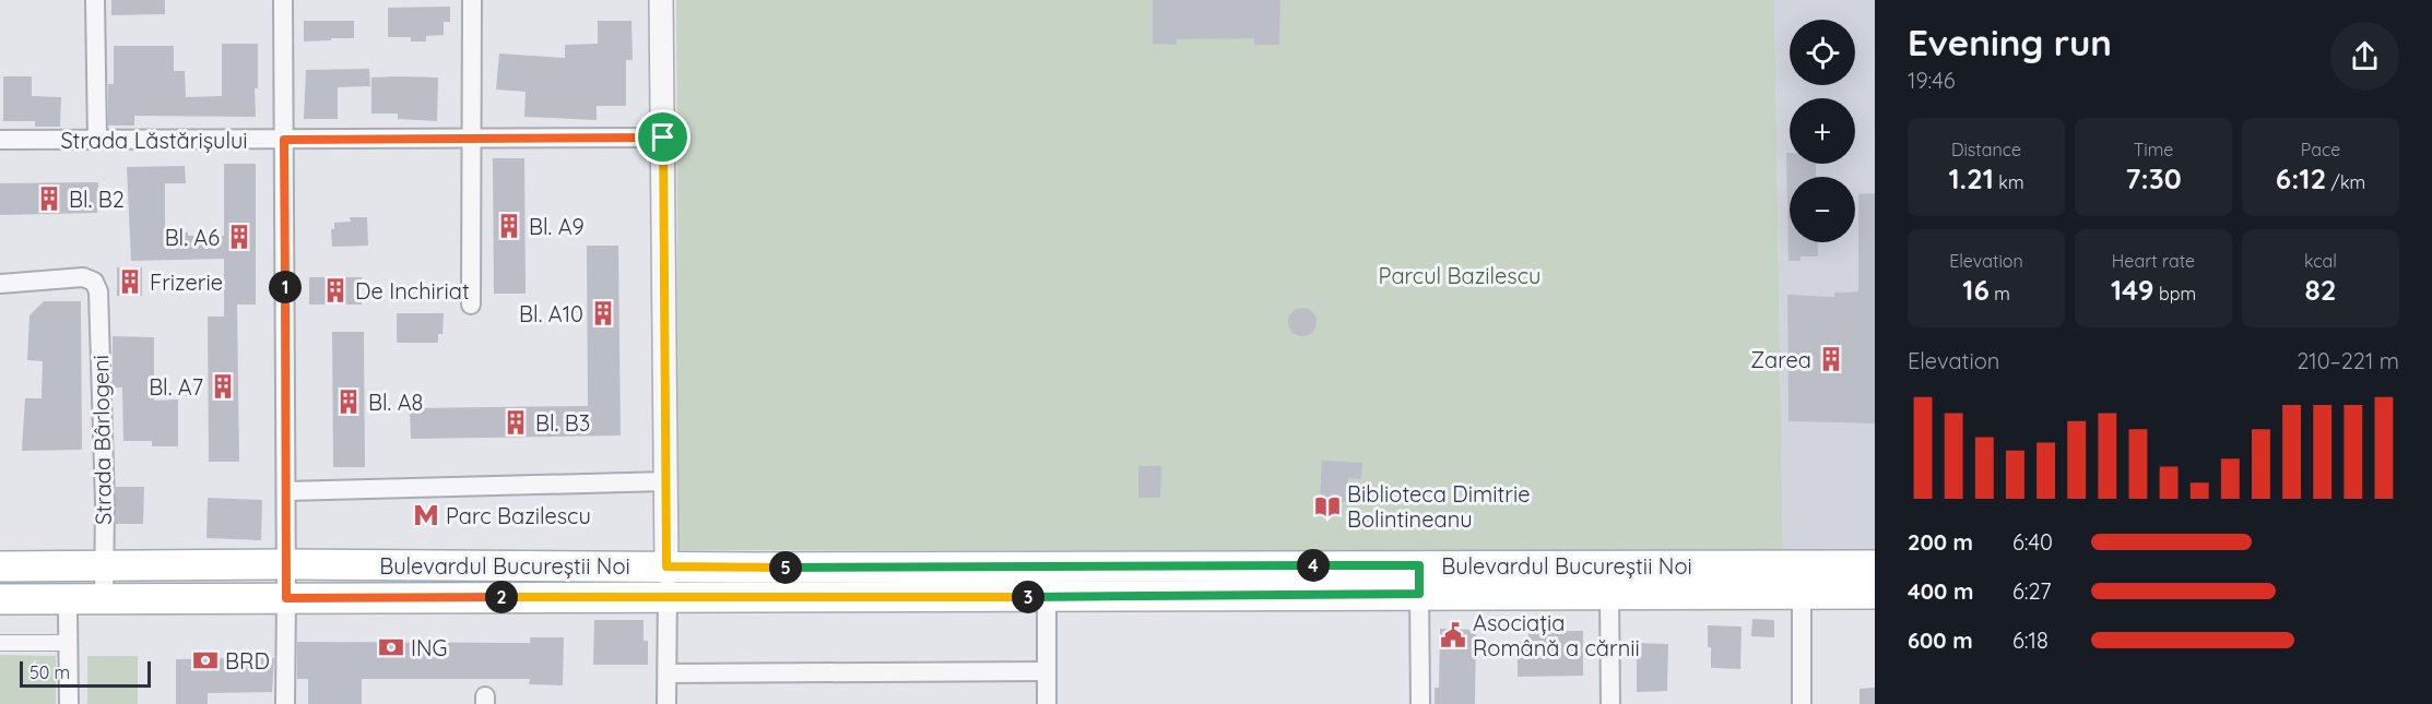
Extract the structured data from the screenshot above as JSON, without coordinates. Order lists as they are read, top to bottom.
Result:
{
  "streets": {
    "main road": ["Bulevardul Bucureștii Noi"],
    "street": ["Strada Lăstărișului", "Strada Bârlogeni"]
  },
  "crossings": [
    ["Strada Bârlogeni", "Bulevardul Bucureștii Noi"]
  ],
  "parks": ["Parcul Bazilescu"],
  "places": {
    "building": [
      "Bl. B2",
      "Bl. A9",
      "Bl. A6",
      "Frizerie",
      "De Inchiriat",
      "Bl. A10",
      "Zarea",
      "Bl. A7",
      "Bl. A8",
      "Bl. B3"
    ],
    "library": ["Biblioteca Dimitrie Bolintineanu"],
    "metro station": ["Parc Bazilescu"],
    "public building": ["Asociația Română a cărnii"],
    "bank": ["ING", "BRD"]
  },
  "scale_bar": "50 m",
  "page": {
    "heading": ["Evening run", "19:46"],
    "map_buttons": ["+", "−"],
    "stats": [
      ["Distance", "1.21 km"],
      ["Time", "7:30"],
      ["Pace", "6:12 /km"],
      ["Elevation", "16 m"],
      ["Heart rate", "149 bpm"],
      ["kcal", "82"]
    ],
    "pins": [
      "1",
      "4",
      "5",
      "2",
      "3"
    ],
    "chart": ["Elevation", "210–221 m"],
    "list": [
      {
        "name": "200 m",
        "note": "6:40"
      },
      {
        "name": "400 m",
        "note": "6:27"
      },
      {
        "name": "600 m",
        "note": "6:18"
      }
    ],
    "scale": "50 m"
  }
}
